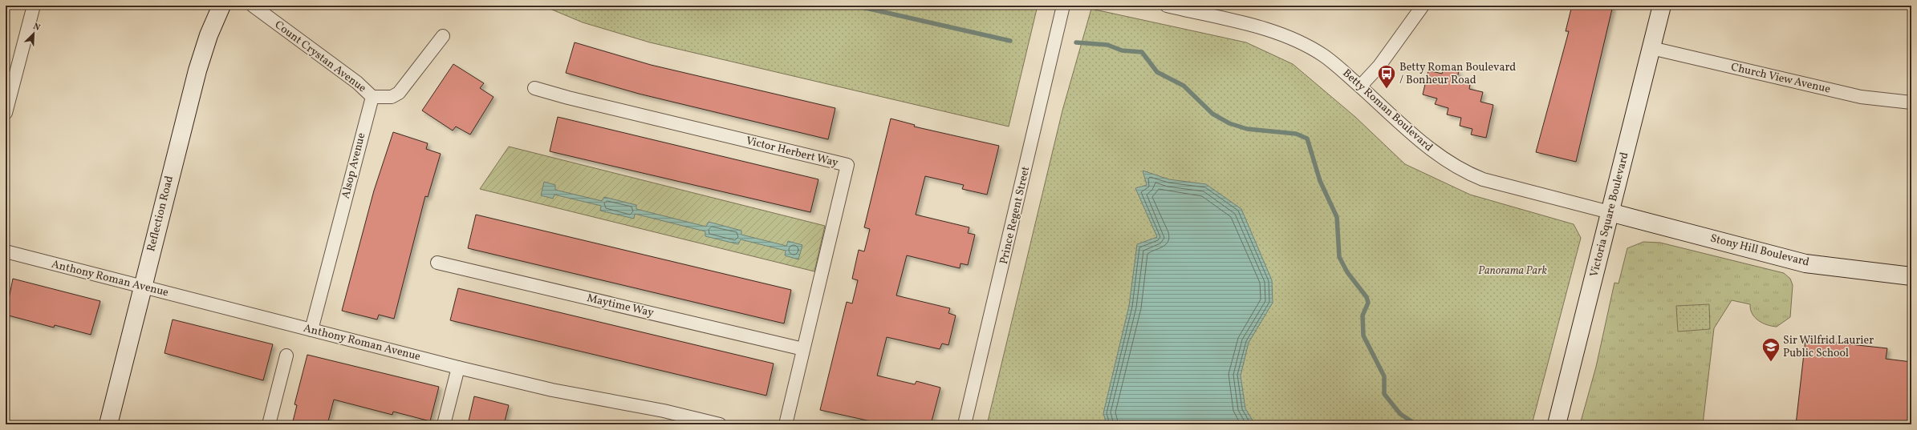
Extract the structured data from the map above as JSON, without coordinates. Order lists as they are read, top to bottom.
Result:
{
  "streets": {
    "street": [
      "Count Crystan Avenue",
      "Church View Avenue",
      "Betty Roman Boulevard",
      "Victor Herbert Way",
      "Alsop Avenue",
      "Reflection Road",
      "Victoria Square Boulevard",
      "Prince Regent Street",
      "Stony Hill Boulevard",
      "Anthony Roman Avenue",
      "Maytime Way"
    ]
  },
  "crossings": [
    ["Count Crystan Avenue", "Alsop Avenue"],
    ["Church View Avenue", "Victoria Square Boulevard"],
    ["Betty Roman Boulevard", "Victoria Square Boulevard"],
    ["Betty Roman Boulevard", "Stony Hill Boulevard"],
    ["Victor Herbert Way", "Maytime Way"],
    ["Alsop Avenue", "Anthony Roman Avenue"],
    ["Reflection Road", "Anthony Roman Avenue"],
    ["Victoria Square Boulevard", "Stony Hill Boulevard"]
  ],
  "parks": ["Panorama Park"],
  "places": {
    "bus stop": ["Betty Roman Boulevard / Bonheur Road"],
    "school or university": ["Sir Wilfrid Laurier Public School"]
  },
  "north": "top right"
}
